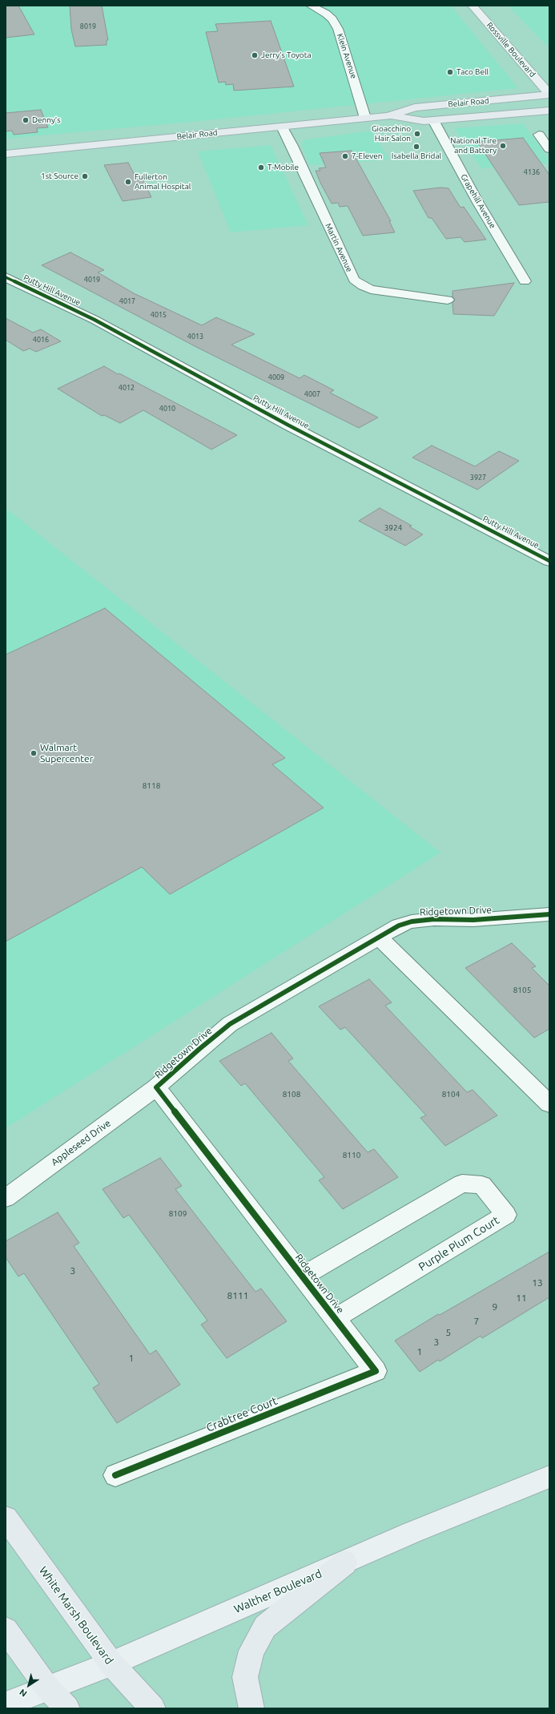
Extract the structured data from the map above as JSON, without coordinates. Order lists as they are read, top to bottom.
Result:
{
  "streets": {
    "highway": ["Belair Road", "White Marsh Boulevard"],
    "main road": ["Rossville Boulevard", "Walther Boulevard"],
    "street": [
      "Klein Avenue",
      "Grapehill Avenue",
      "Martin Avenue",
      "Putty Hill Avenue",
      "Ridgetown Drive",
      "Appleseed Drive",
      "Purple Plum Court",
      "Crabtree Court"
    ]
  },
  "crossings": [
    ["Rossville Boulevard", "Belair Road"],
    ["Klein Avenue", "Belair Road"],
    ["Belair Road", "Grapehill Avenue"],
    ["Belair Road", "Martin Avenue"],
    ["Ridgetown Drive", "Appleseed Drive"],
    ["Ridgetown Drive", "Purple Plum Court"],
    ["Ridgetown Drive", "Crabtree Court"],
    ["Walther Boulevard", "White Marsh Boulevard"]
  ],
  "places": [
    "Jerry's Toyota",
    "Taco Bell",
    "Denny's",
    "Gioacchino Hair Salon",
    "National Tire and Battery",
    "Isabella Bridal",
    "7-Eleven",
    "T-Mobile",
    "1st Source",
    "Fullerton Animal Hospital",
    "Walmart Supercenter"
  ],
  "house_numbers": [
    "8019",
    "4136",
    "4019",
    "4017",
    "4015",
    "4013",
    "4016",
    "4009",
    "4012",
    "4007",
    "4010",
    "3927",
    "3924",
    "8118",
    "8105",
    "8108",
    "8104",
    "8110",
    "8109",
    "3",
    "13",
    "8111",
    "11",
    "9",
    "7",
    "5",
    "3",
    "1",
    "1"
  ],
  "north": "bottom left"
}
